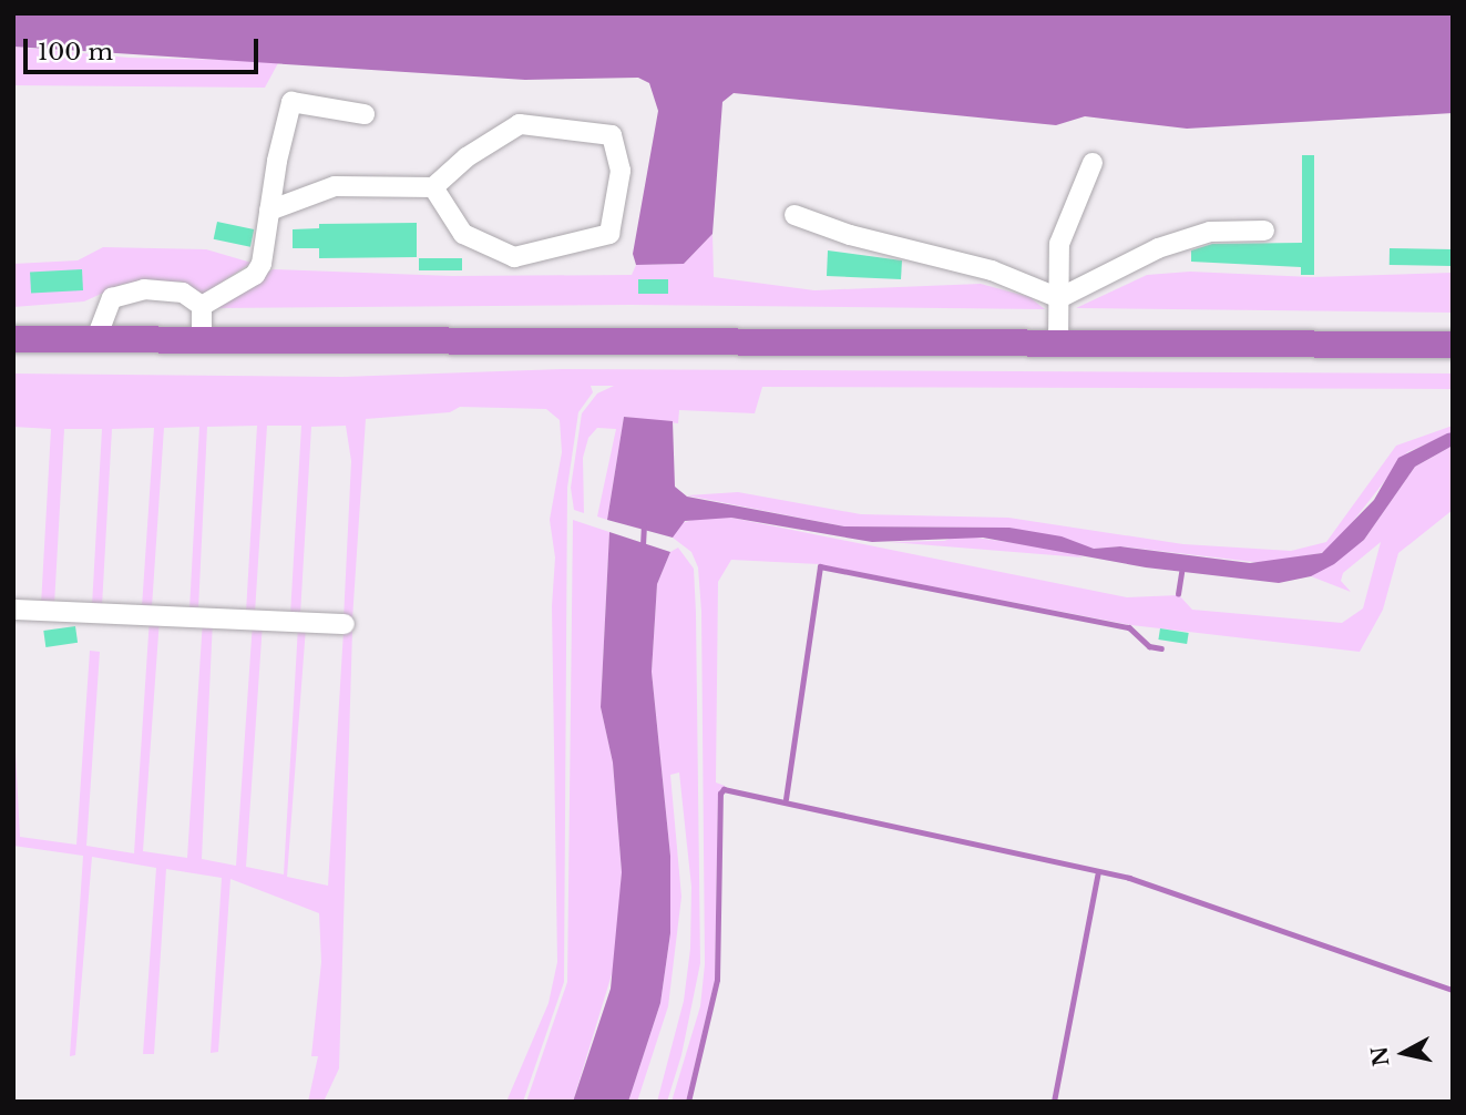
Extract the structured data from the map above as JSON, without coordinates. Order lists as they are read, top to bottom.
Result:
{
  "scale_bar": "100 m",
  "north": "left"
}
